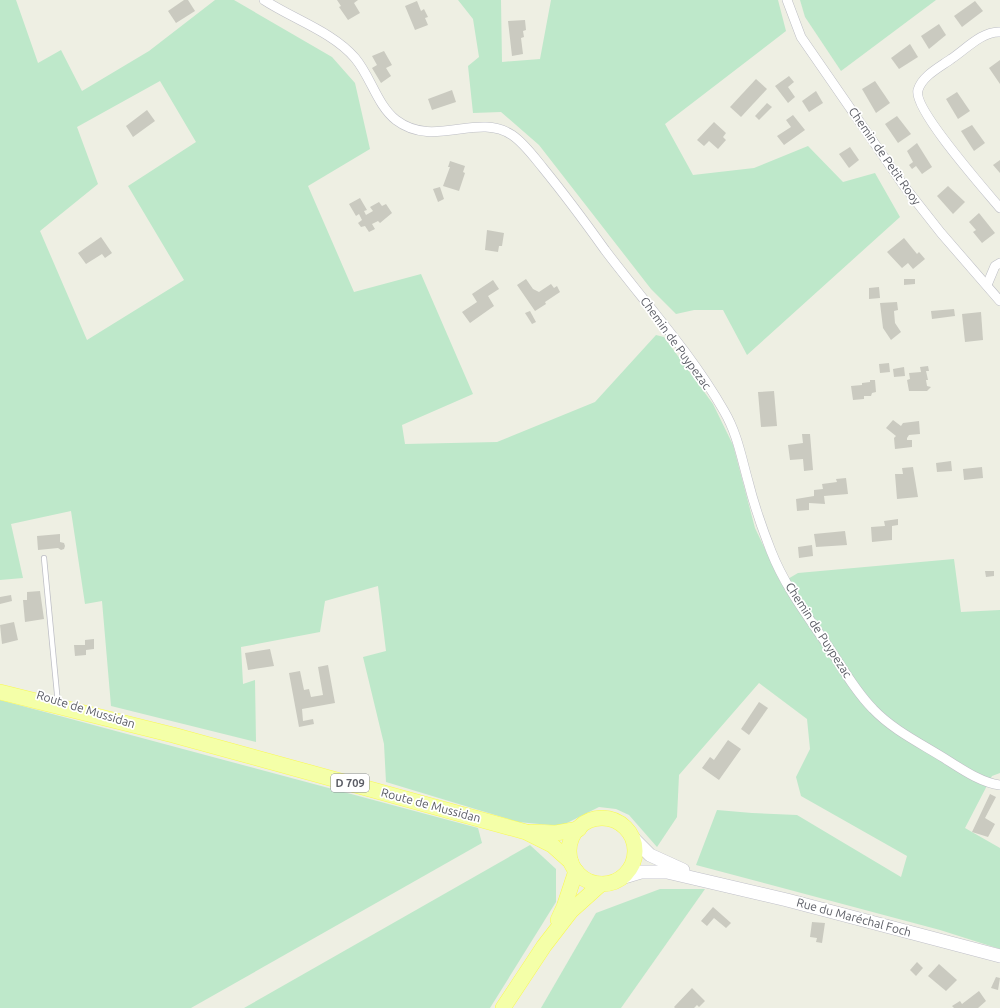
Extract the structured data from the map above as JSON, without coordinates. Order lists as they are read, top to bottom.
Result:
{
  "streets": {
    "main road": ["Route de Mussidan", "D 709", "Rue du Maréchal Foch"],
    "street": ["Chemin de Petit Rooy", "Chemin de Puypezac"]
  },
  "crossings": [
    ["Route de Mussidan", "Rue du Maréchal Foch"]
  ]
}
